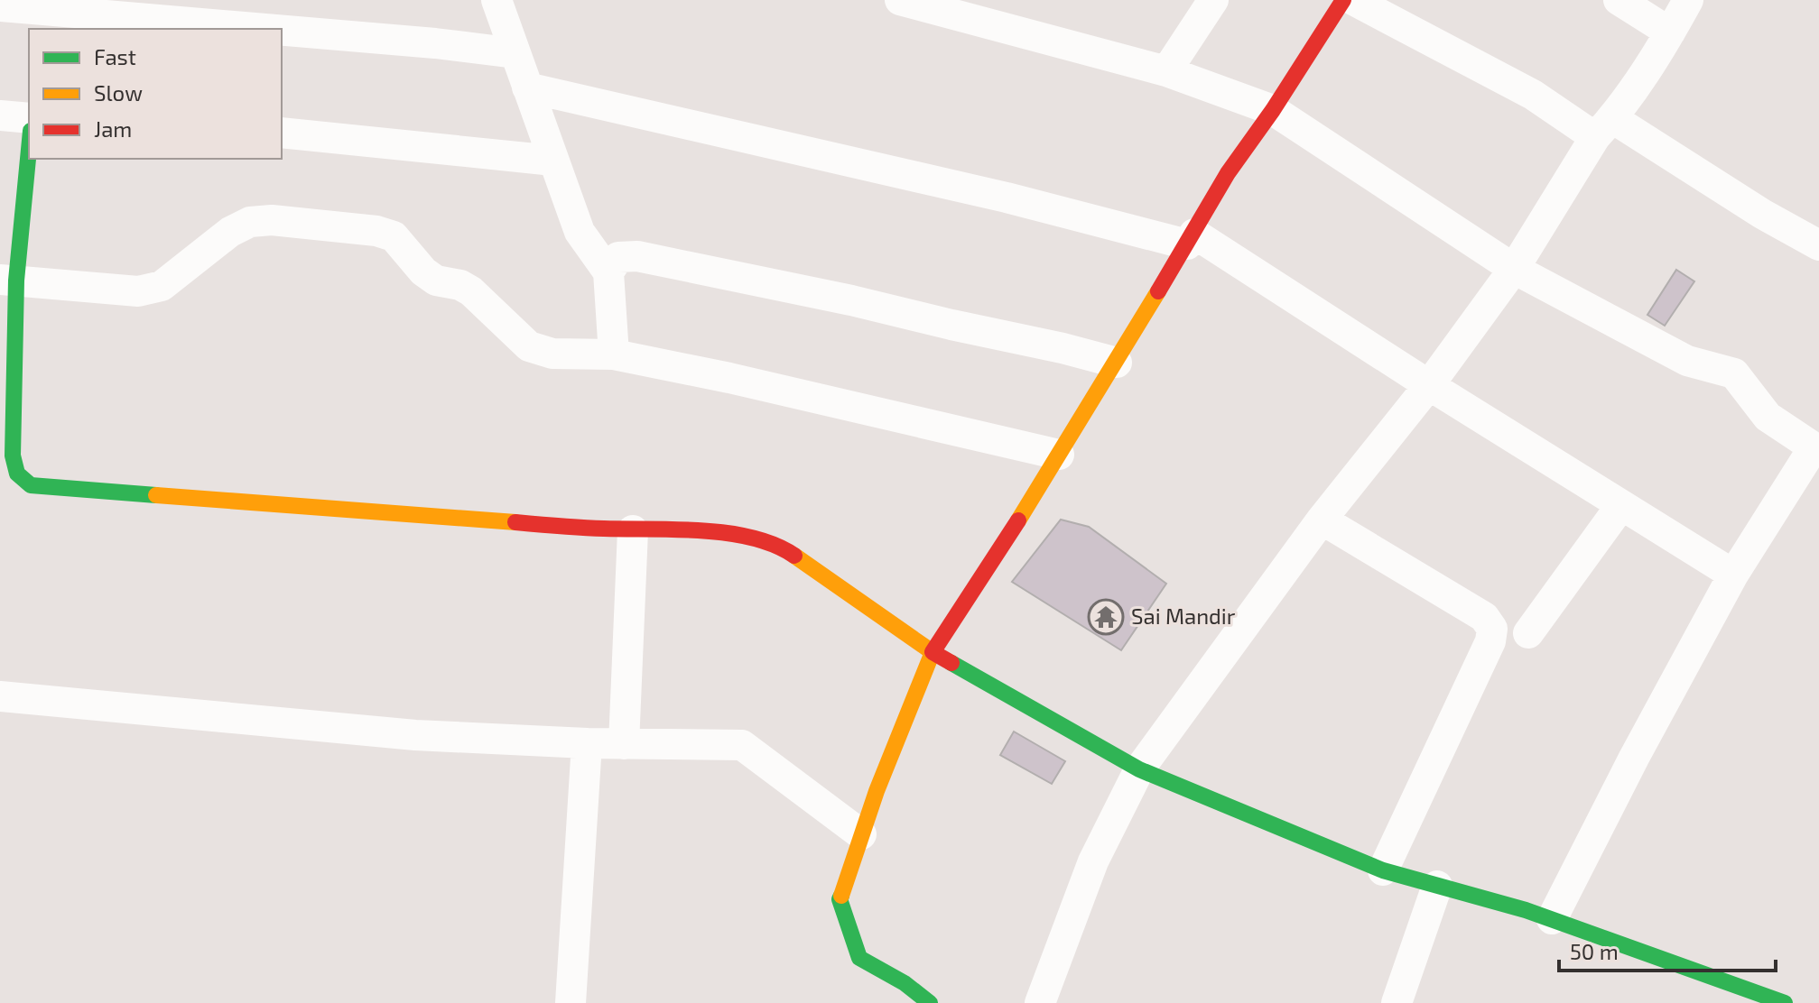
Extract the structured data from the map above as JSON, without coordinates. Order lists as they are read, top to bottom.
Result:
{
  "places": {
    "temple": ["Sai Mandir"]
  },
  "legend": ["Fast", "Slow", "Jam"],
  "scale_bar": "50 m"
}
